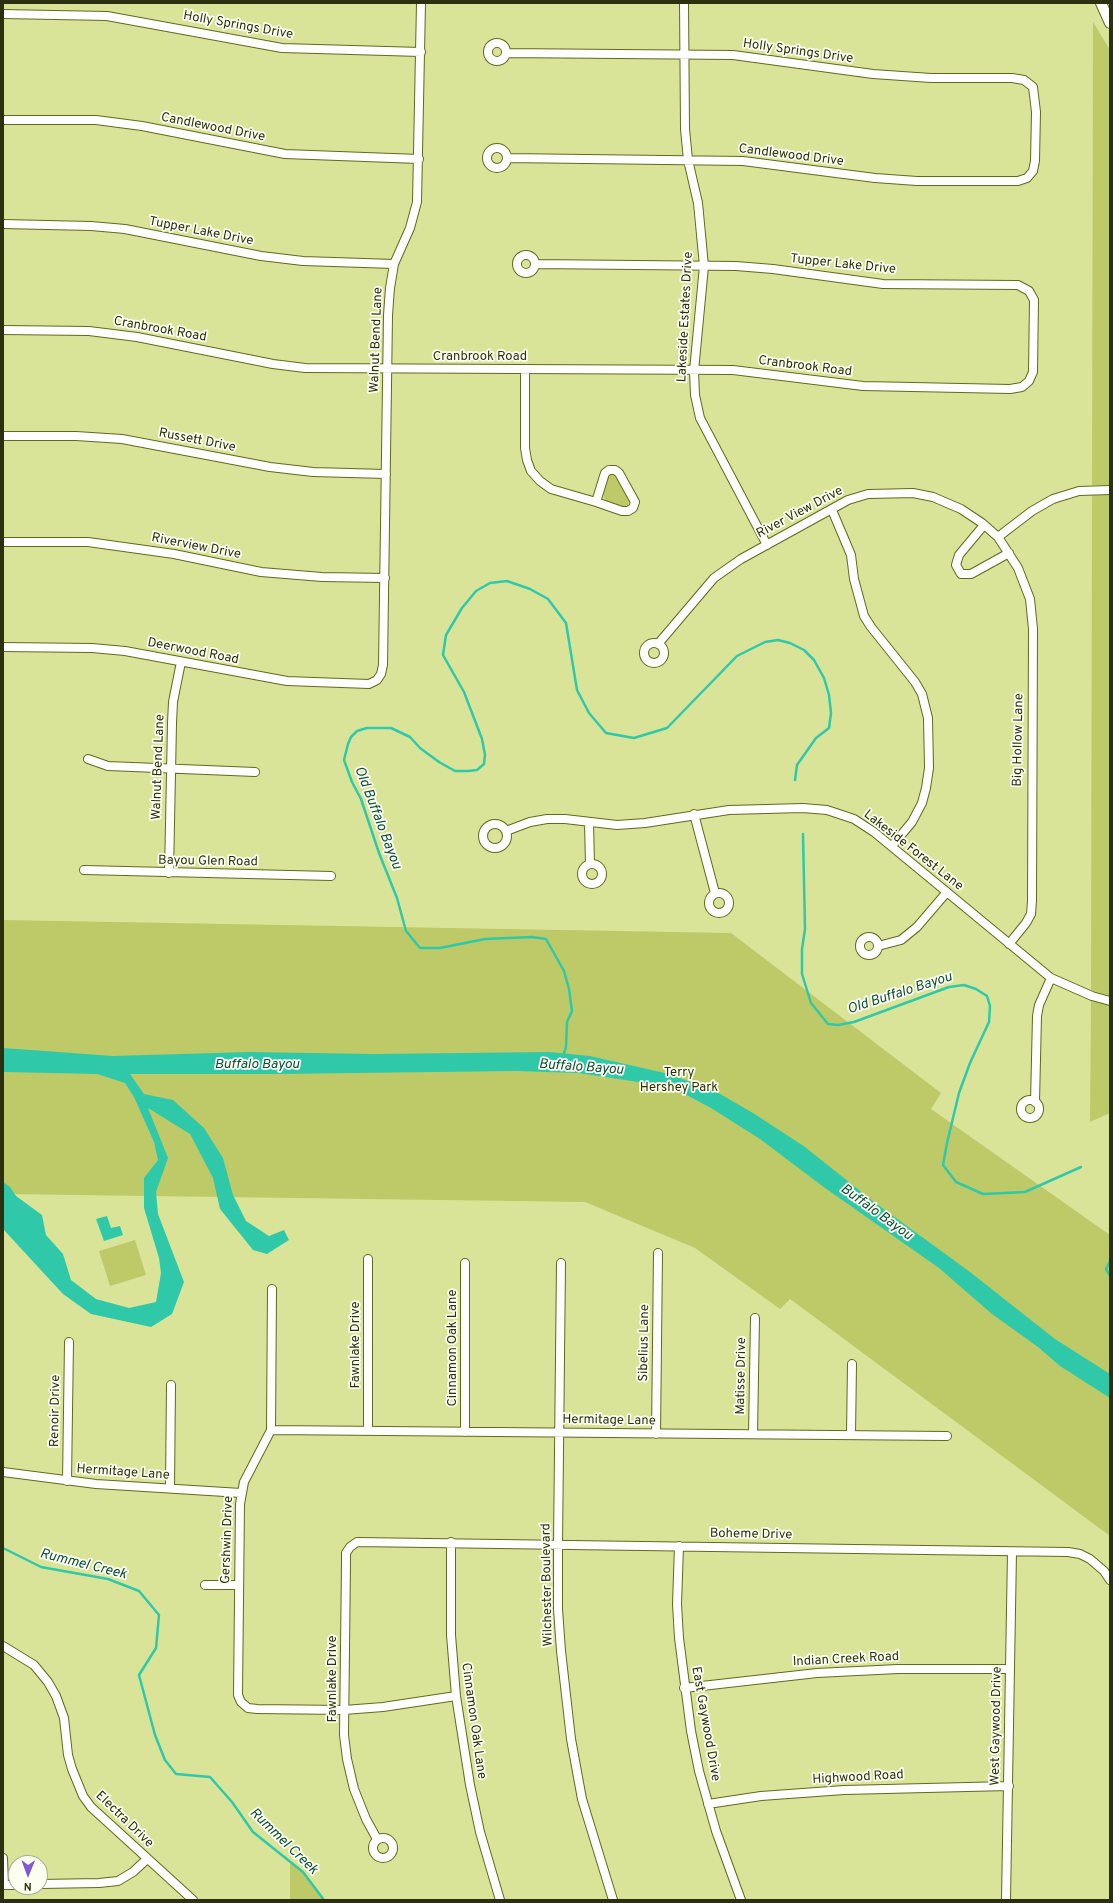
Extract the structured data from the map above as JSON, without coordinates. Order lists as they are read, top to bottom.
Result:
{
  "streets": {
    "street": [
      "Holly Springs Drive",
      "Candlewood Drive",
      "Tupper Lake Drive",
      "Lakeside Estates Drive",
      "Cranbrook Road",
      "Walnut Bend Lane",
      "Russett Drive",
      "River View Drive",
      "Riverview Drive",
      "Deerwood Road",
      "Big Hollow Lane",
      "Lakeside Forest Lane",
      "Bayou Glen Road",
      "Sibelius Lane",
      "Fawnlake Drive",
      "Cinnamon Oak Lane",
      "Matisse Drive",
      "Renoir Drive",
      "Hermitage Lane",
      "Boheme Drive",
      "Gershwin Drive",
      "Wilchester Boulevard",
      "Indian Creek Road",
      "East Gaywood Drive",
      "West Gaywood Drive",
      "Highwood Road",
      "Electra Drive"
    ]
  },
  "crossings": [
    ["Holly Springs Drive", "Candlewood Drive"],
    ["Holly Springs Drive", "Lakeside Estates Drive"],
    ["Holly Springs Drive", "Walnut Bend Lane"],
    ["Candlewood Drive", "Lakeside Estates Drive"],
    ["Candlewood Drive", "Walnut Bend Lane"],
    ["Tupper Lake Drive", "Lakeside Estates Drive"],
    ["Tupper Lake Drive", "Cranbrook Road"],
    ["Tupper Lake Drive", "Walnut Bend Lane"],
    ["Lakeside Estates Drive", "Cranbrook Road"],
    ["Lakeside Estates Drive", "River View Drive"],
    ["Cranbrook Road", "Walnut Bend Lane"],
    ["Walnut Bend Lane", "Russett Drive"],
    ["Walnut Bend Lane", "Riverview Drive"],
    ["Walnut Bend Lane", "Deerwood Road"],
    ["Walnut Bend Lane", "Bayou Glen Road"],
    ["River View Drive", "Big Hollow Lane"],
    ["Big Hollow Lane", "Lakeside Forest Lane"],
    ["Sibelius Lane", "Hermitage Lane"],
    ["Fawnlake Drive", "Hermitage Lane"],
    ["Fawnlake Drive", "Boheme Drive"],
    ["Fawnlake Drive", "Gershwin Drive"],
    ["Cinnamon Oak Lane", "Hermitage Lane"],
    ["Cinnamon Oak Lane", "Boheme Drive"],
    ["Matisse Drive", "Hermitage Lane"],
    ["Renoir Drive", "Hermitage Lane"],
    ["Hermitage Lane", "Gershwin Drive"],
    ["Hermitage Lane", "Wilchester Boulevard"],
    ["Boheme Drive", "Wilchester Boulevard"],
    ["Boheme Drive", "East Gaywood Drive"],
    ["Boheme Drive", "West Gaywood Drive"],
    ["Indian Creek Road", "East Gaywood Drive"],
    ["Indian Creek Road", "West Gaywood Drive"],
    ["East Gaywood Drive", "Highwood Road"],
    ["West Gaywood Drive", "Highwood Road"]
  ],
  "water": ["Old Buffalo Bayou", "Buffalo Bayou", "Rummel Creek"],
  "parks": ["Terry Hershey Park"],
  "north": "bottom"
}
